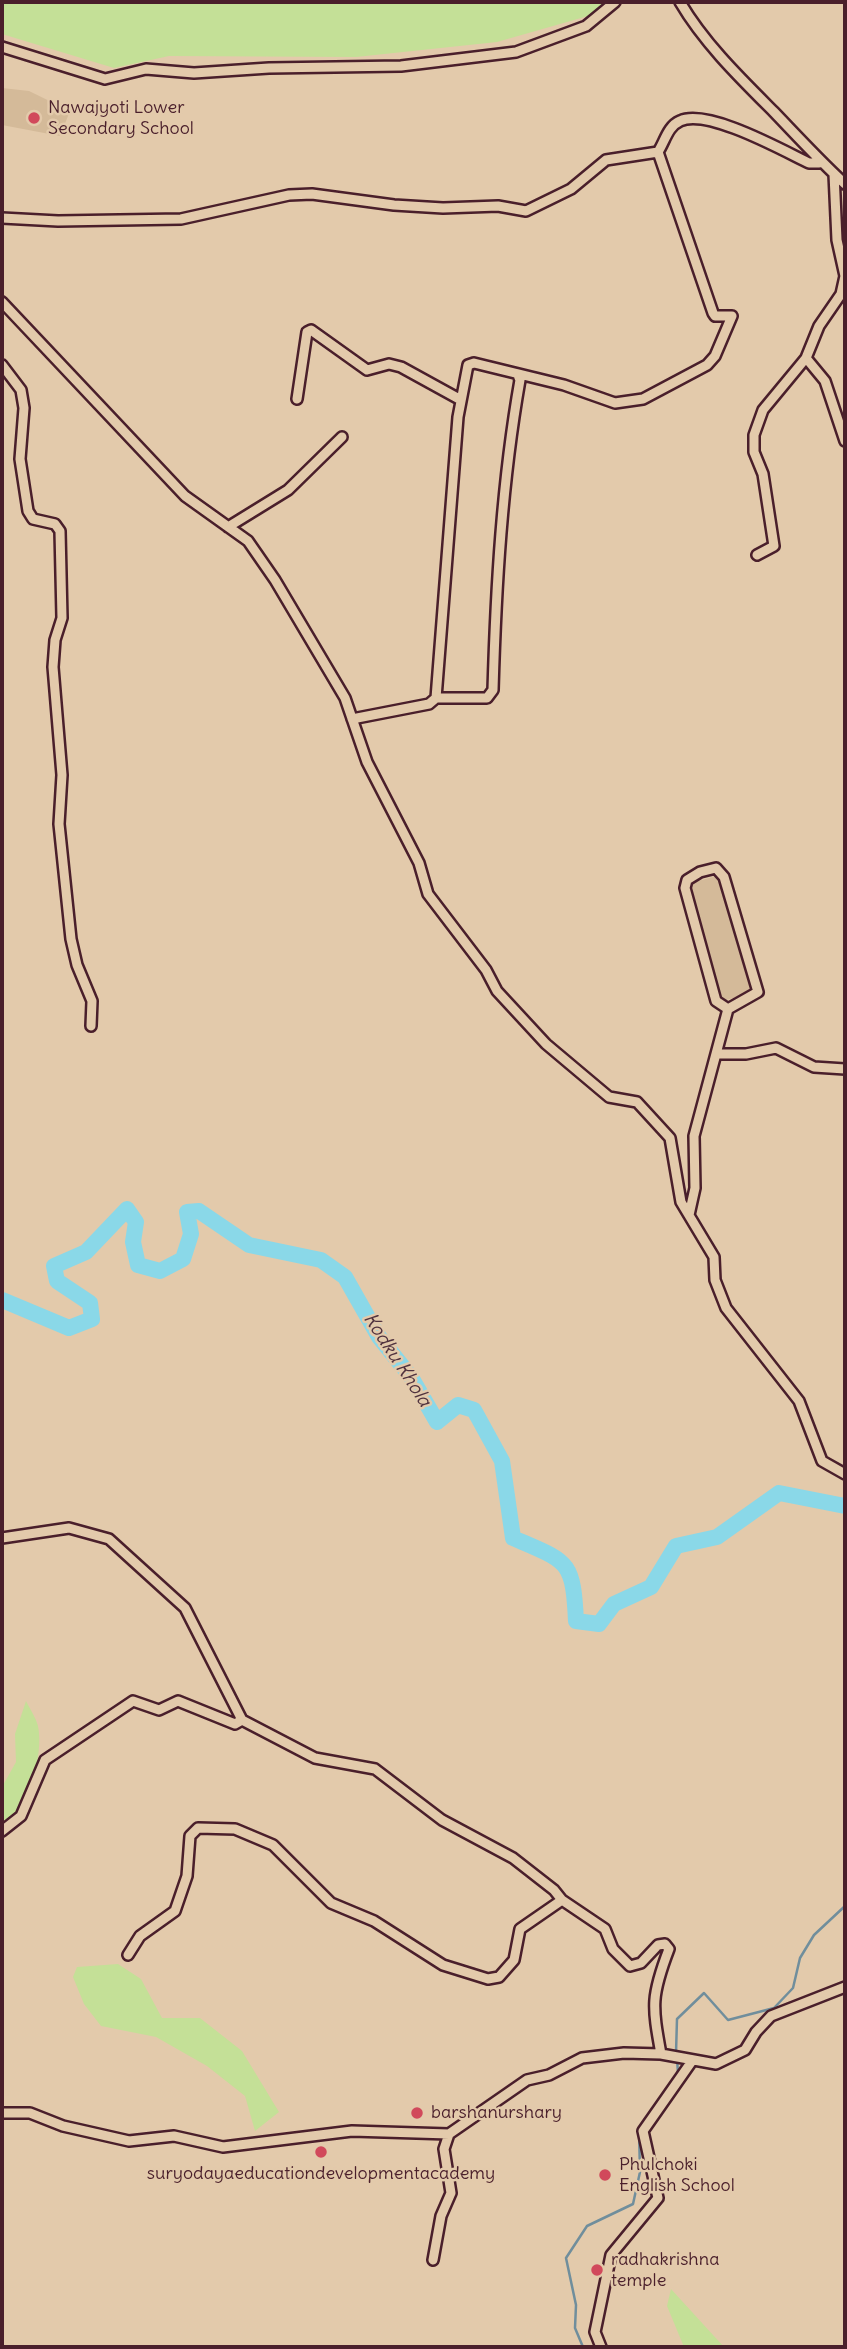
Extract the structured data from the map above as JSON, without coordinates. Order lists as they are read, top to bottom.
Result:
{
  "water": ["Kodku Khola"],
  "places": [
    "Nawajyoti Lower Secondary School",
    "barshanurshary",
    "suryodayaeducationdevelopmentacademy",
    "Phulchoki English School",
    "radhakrishna temple"
  ]
}
